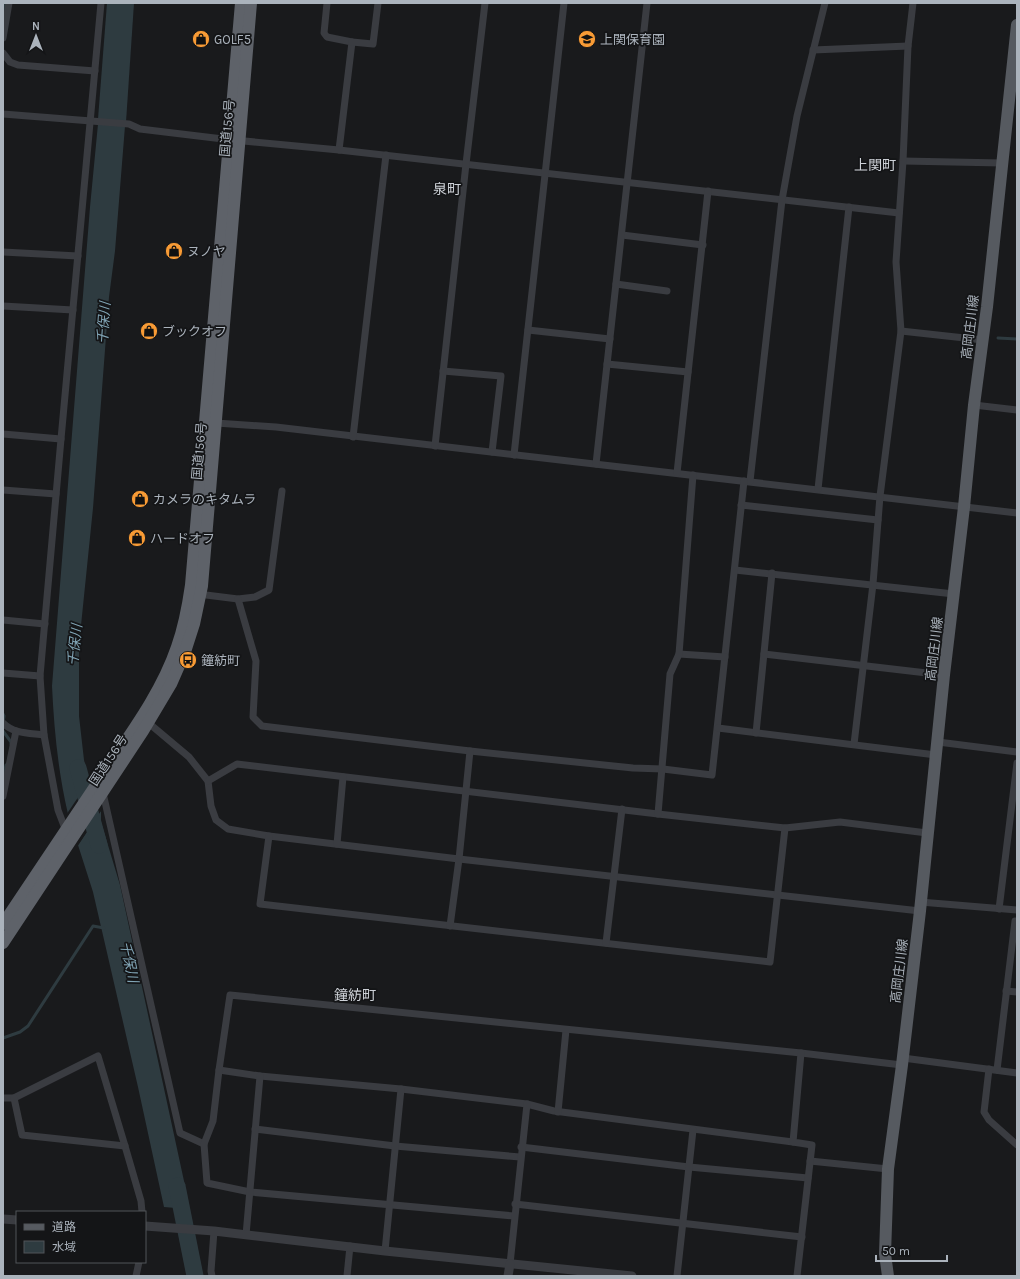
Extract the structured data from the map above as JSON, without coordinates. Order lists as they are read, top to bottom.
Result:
{
  "streets": {
    "highway": ["国道156号"],
    "main road": ["高岡庄川線"]
  },
  "districts": ["上関町", "泉町", "鐘紡町"],
  "water": ["千保川"],
  "places": {
    "shop": [
      "GOLF5",
      "ヌノヤ",
      "ブックオフ",
      "カメラのキタムラ",
      "ハードオフ"
    ],
    "school or university": ["上関保育園"],
    "bus stop": ["鐘紡町"]
  },
  "legend": ["道路", "水域"],
  "scale_bar": "50 m",
  "north": "top"
}
